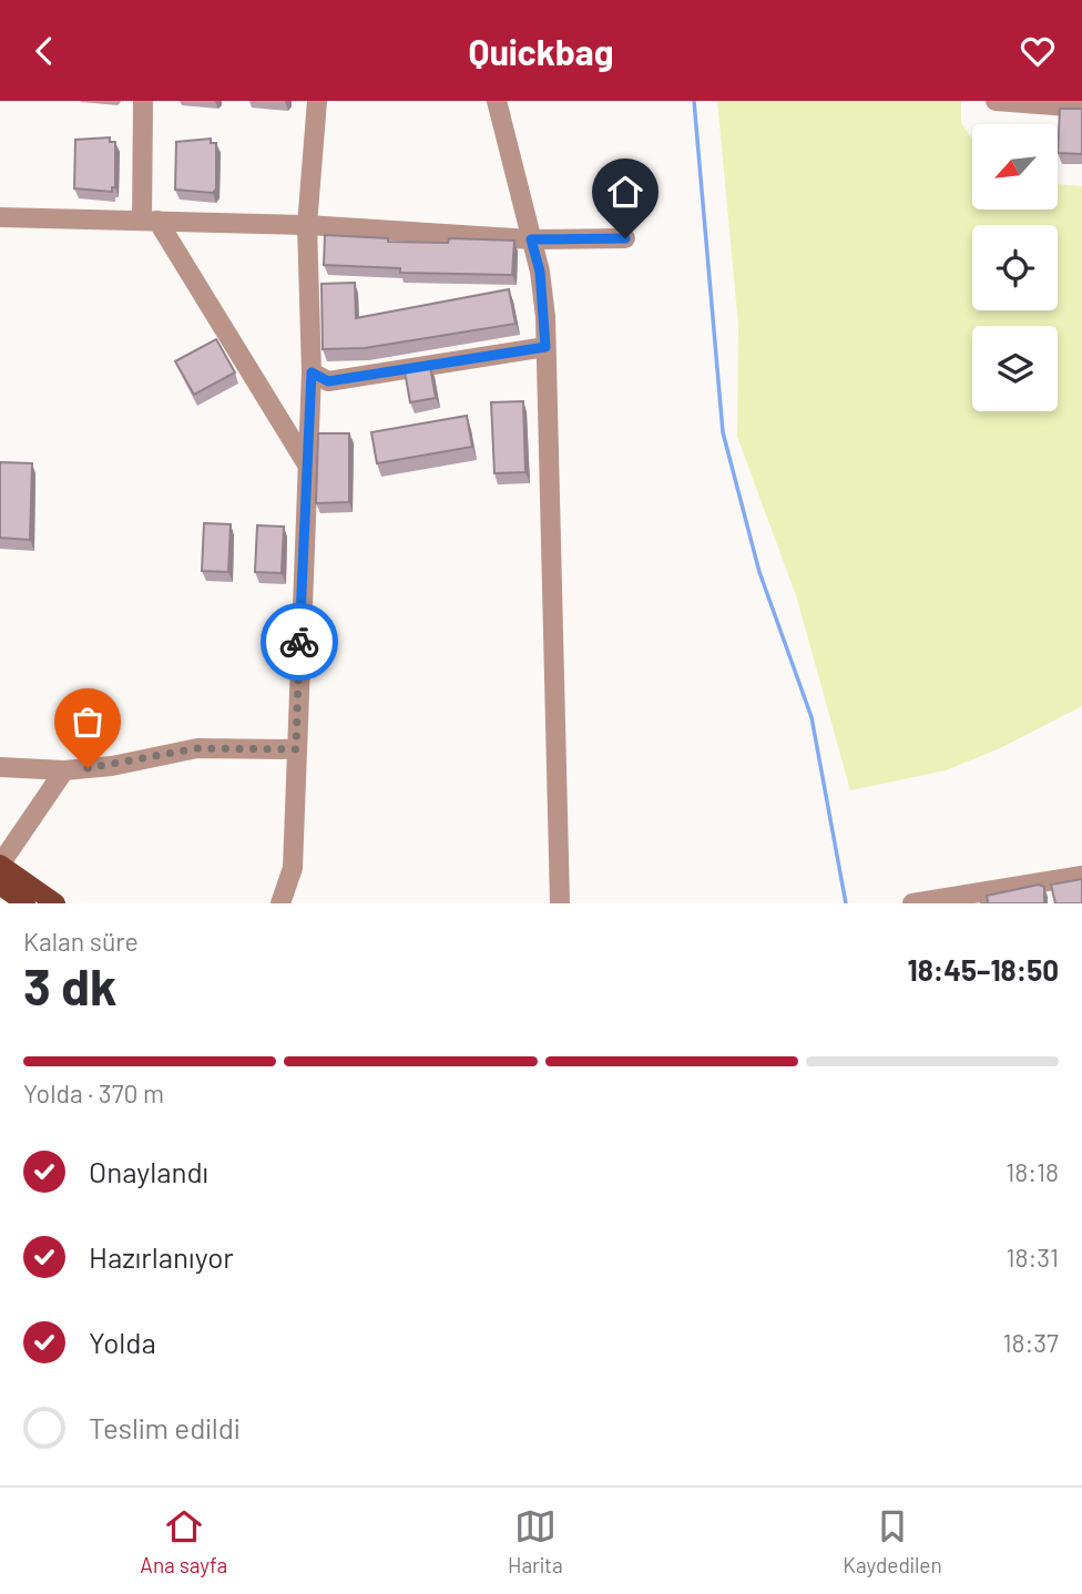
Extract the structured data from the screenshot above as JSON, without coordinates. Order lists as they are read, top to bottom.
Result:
{
  "north": "bottom left",
  "page": {
    "header": "Quickbag",
    "heading": ["3 dk", "Kalan süre", "18:45–18:50"],
    "bar": "Yolda · 370 m",
    "list": [
      ["Onaylandı", "18:18"],
      ["Hazırlanıyor", "18:31"],
      ["Yolda", "18:37"],
      "Teslim edildi"
    ],
    "tabs": ["Ana sayfa", "Harita", "Kaydedilen"]
  }
}
